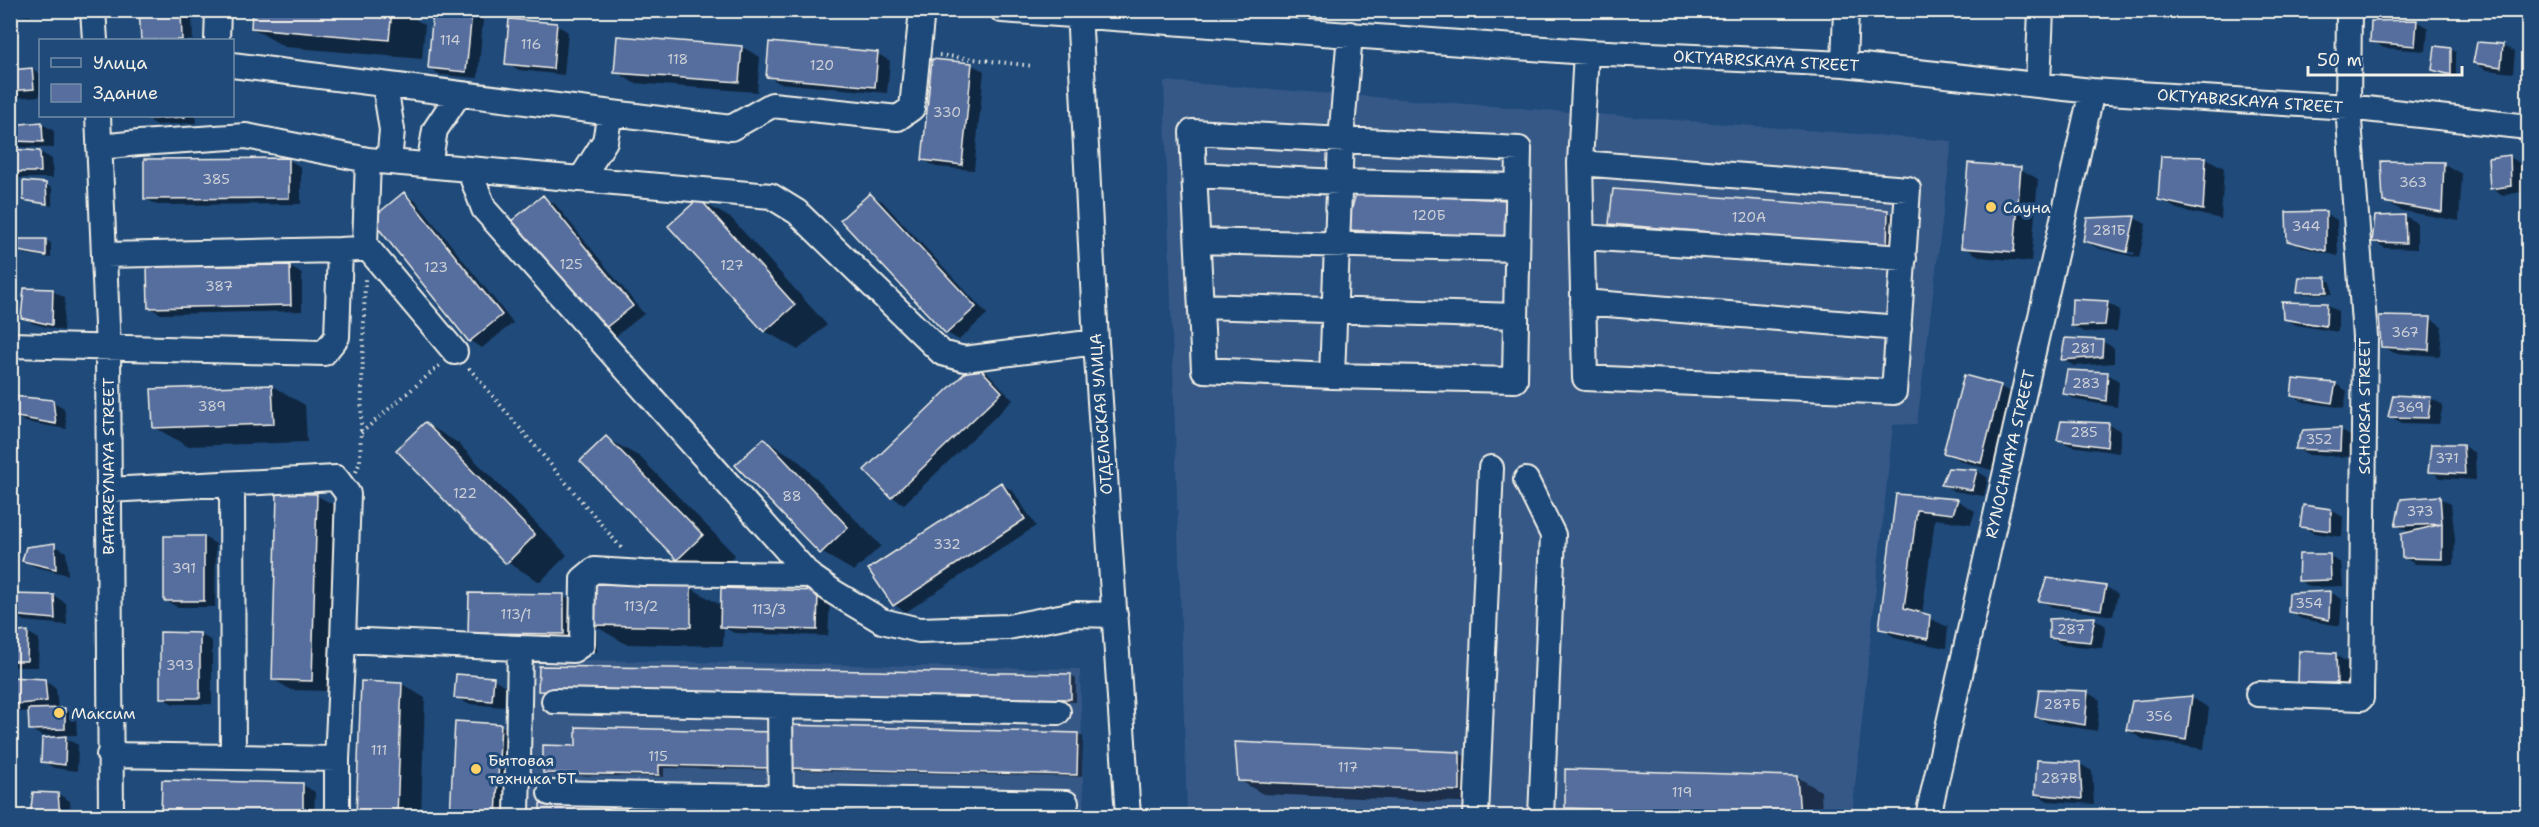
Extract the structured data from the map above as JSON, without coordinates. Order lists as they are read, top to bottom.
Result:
{
  "streets": {
    "street": [
      "OKTYABRSKAYA STREET",
      "SCHORSA STREET",
      "ОТДЕЛЬСКАЯ УЛИЦА",
      "RYNOCHNAYA STREET",
      "BATAREYNAYA STREET"
    ]
  },
  "crossings": [
    ["OKTYABRSKAYA STREET", "SCHORSA STREET"],
    ["OKTYABRSKAYA STREET", "ОТДЕЛЬСКАЯ УЛИЦА"],
    ["OKTYABRSKAYA STREET", "RYNOCHNAYA STREET"]
  ],
  "places": ["Сауна", "Максим", "Бытовая техника БТ"],
  "house_numbers": [
    "114",
    "116",
    "118",
    "120",
    "330",
    "385",
    "363",
    "120Б",
    "120А",
    "344",
    "281Б",
    "125",
    "127",
    "123",
    "387",
    "367",
    "281",
    "283",
    "389",
    "369",
    "285",
    "352",
    "371",
    "122",
    "88",
    "373",
    "332",
    "391",
    "354",
    "113/2",
    "113/3",
    "113/1",
    "287",
    "393",
    "287Б",
    "356",
    "111",
    "115",
    "117",
    "287В",
    "119"
  ],
  "legend": ["Улица", "Здание"],
  "scale_bar": "50 m"
}
